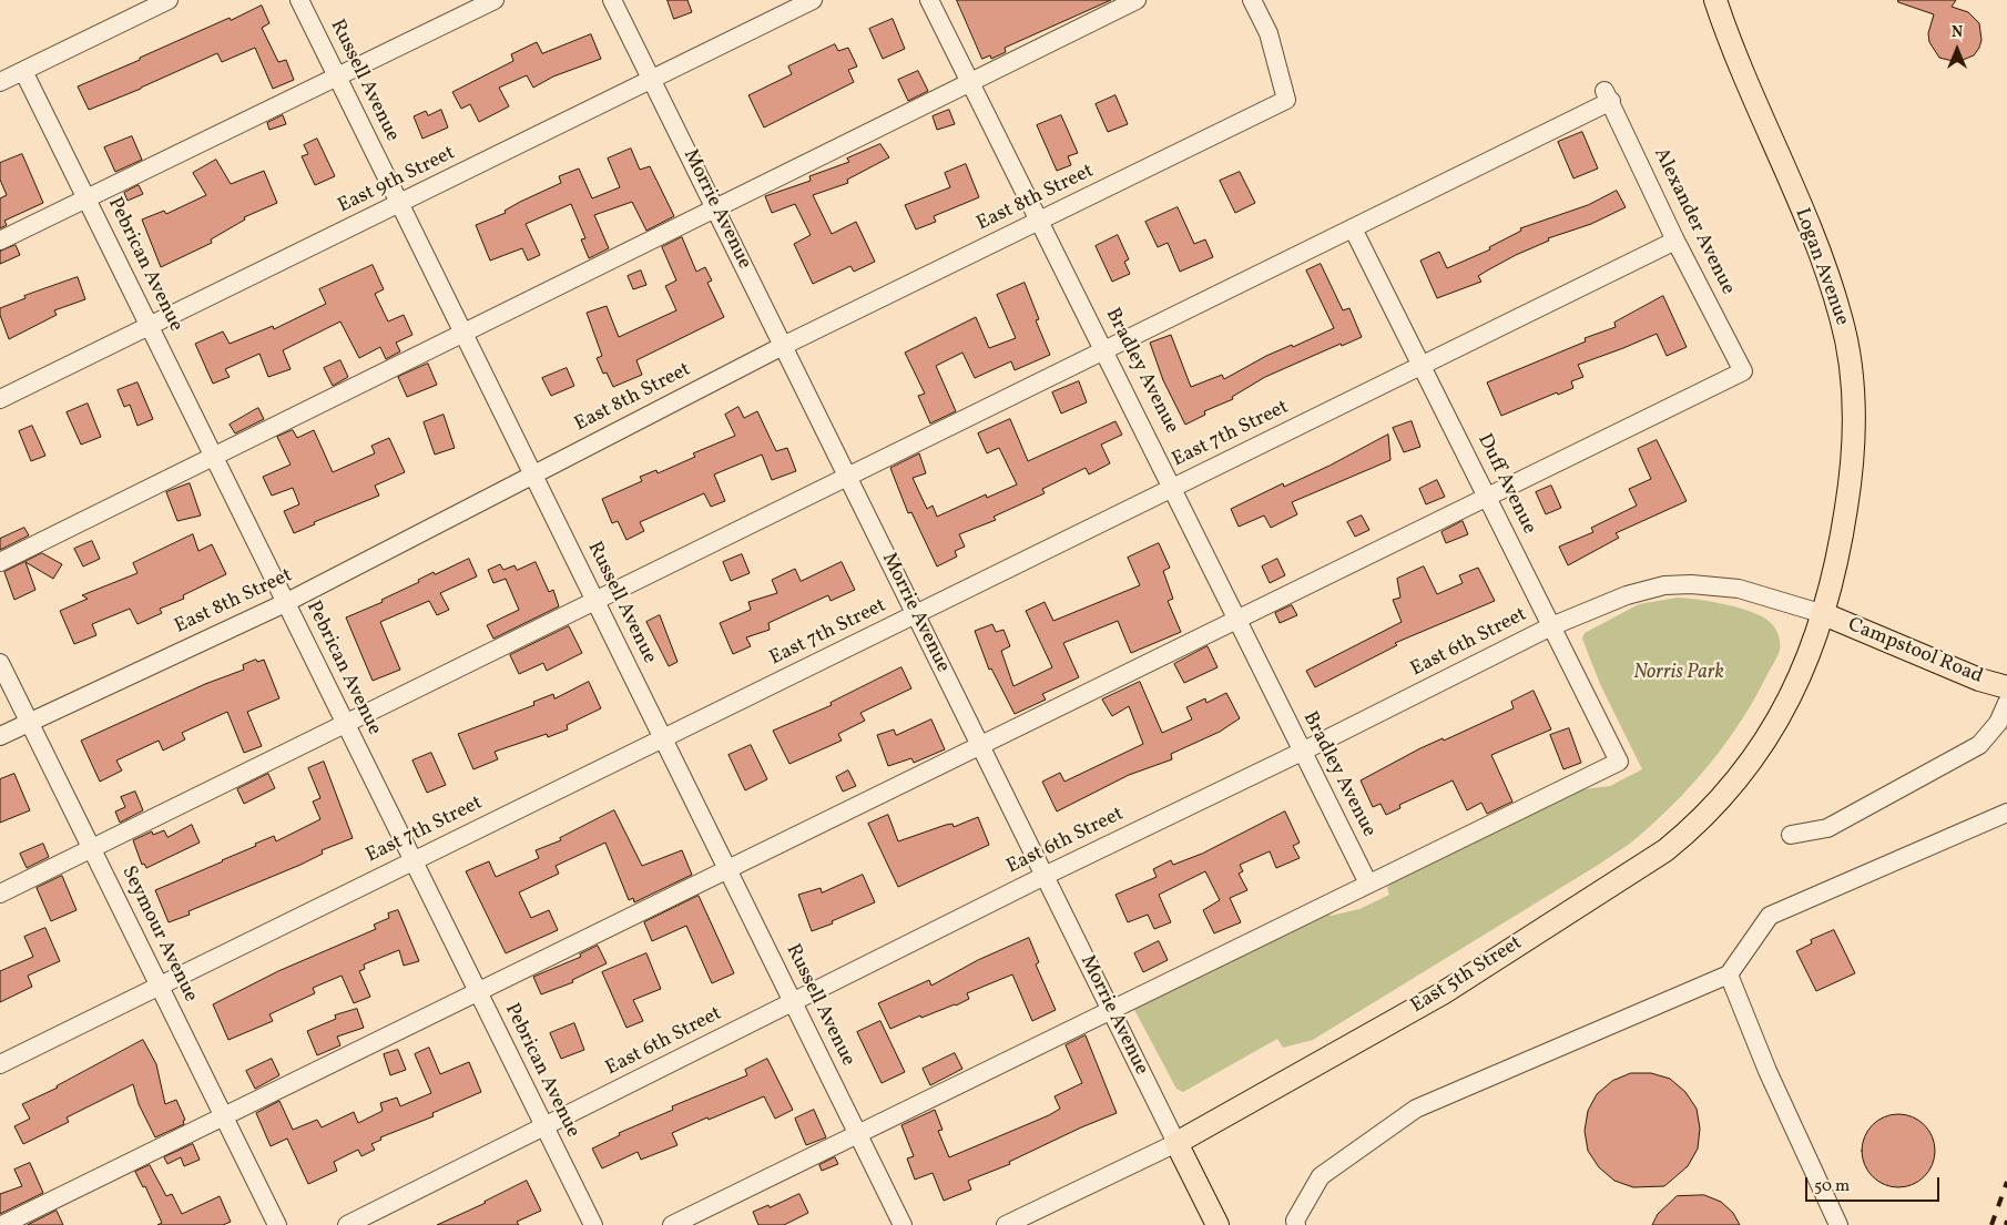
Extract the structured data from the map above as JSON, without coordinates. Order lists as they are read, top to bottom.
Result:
{
  "streets": {
    "main road": [
      "Morrie Avenue",
      "Logan Avenue",
      "Campstool Road",
      "East 5th Street"
    ],
    "street": [
      "Russell Avenue",
      "East 9th Street",
      "East 8th Street",
      "Alexander Avenue",
      "Pebrican Avenue",
      "Bradley Avenue",
      "East 7th Street",
      "Duff Avenue",
      "East 6th Street",
      "Seymour Avenue"
    ]
  },
  "crossings": [
    ["Russell Avenue", "East 9th Street"],
    ["Russell Avenue", "East 8th Street"],
    ["Russell Avenue", "East 7th Street"],
    ["Russell Avenue", "East 6th Street"],
    ["East 9th Street", "Morrie Avenue"],
    ["East 9th Street", "Pebrican Avenue"],
    ["East 8th Street", "Morrie Avenue"],
    ["East 8th Street", "Pebrican Avenue"],
    ["East 8th Street", "Bradley Avenue"],
    ["East 8th Street", "Seymour Avenue"],
    ["Morrie Avenue", "East 7th Street"],
    ["Morrie Avenue", "East 6th Street"],
    ["Morrie Avenue", "East 5th Street"],
    ["Alexander Avenue", "East 7th Street"],
    ["Alexander Avenue", "Duff Avenue"],
    ["Pebrican Avenue", "East 7th Street"],
    ["Pebrican Avenue", "East 6th Street"],
    ["Logan Avenue", "East 6th Street"],
    ["Logan Avenue", "Campstool Road"],
    ["Logan Avenue", "East 5th Street"],
    ["Bradley Avenue", "East 7th Street"],
    ["Bradley Avenue", "Duff Avenue"],
    ["Bradley Avenue", "East 6th Street"],
    ["East 7th Street", "Duff Avenue"],
    ["East 7th Street", "Seymour Avenue"],
    ["Duff Avenue", "East 6th Street"],
    ["East 6th Street", "Campstool Road"],
    ["East 6th Street", "East 5th Street"],
    ["Campstool Road", "East 5th Street"]
  ],
  "parks": ["Norris Park"],
  "scale_bar": "50 m",
  "north": "top"
}
